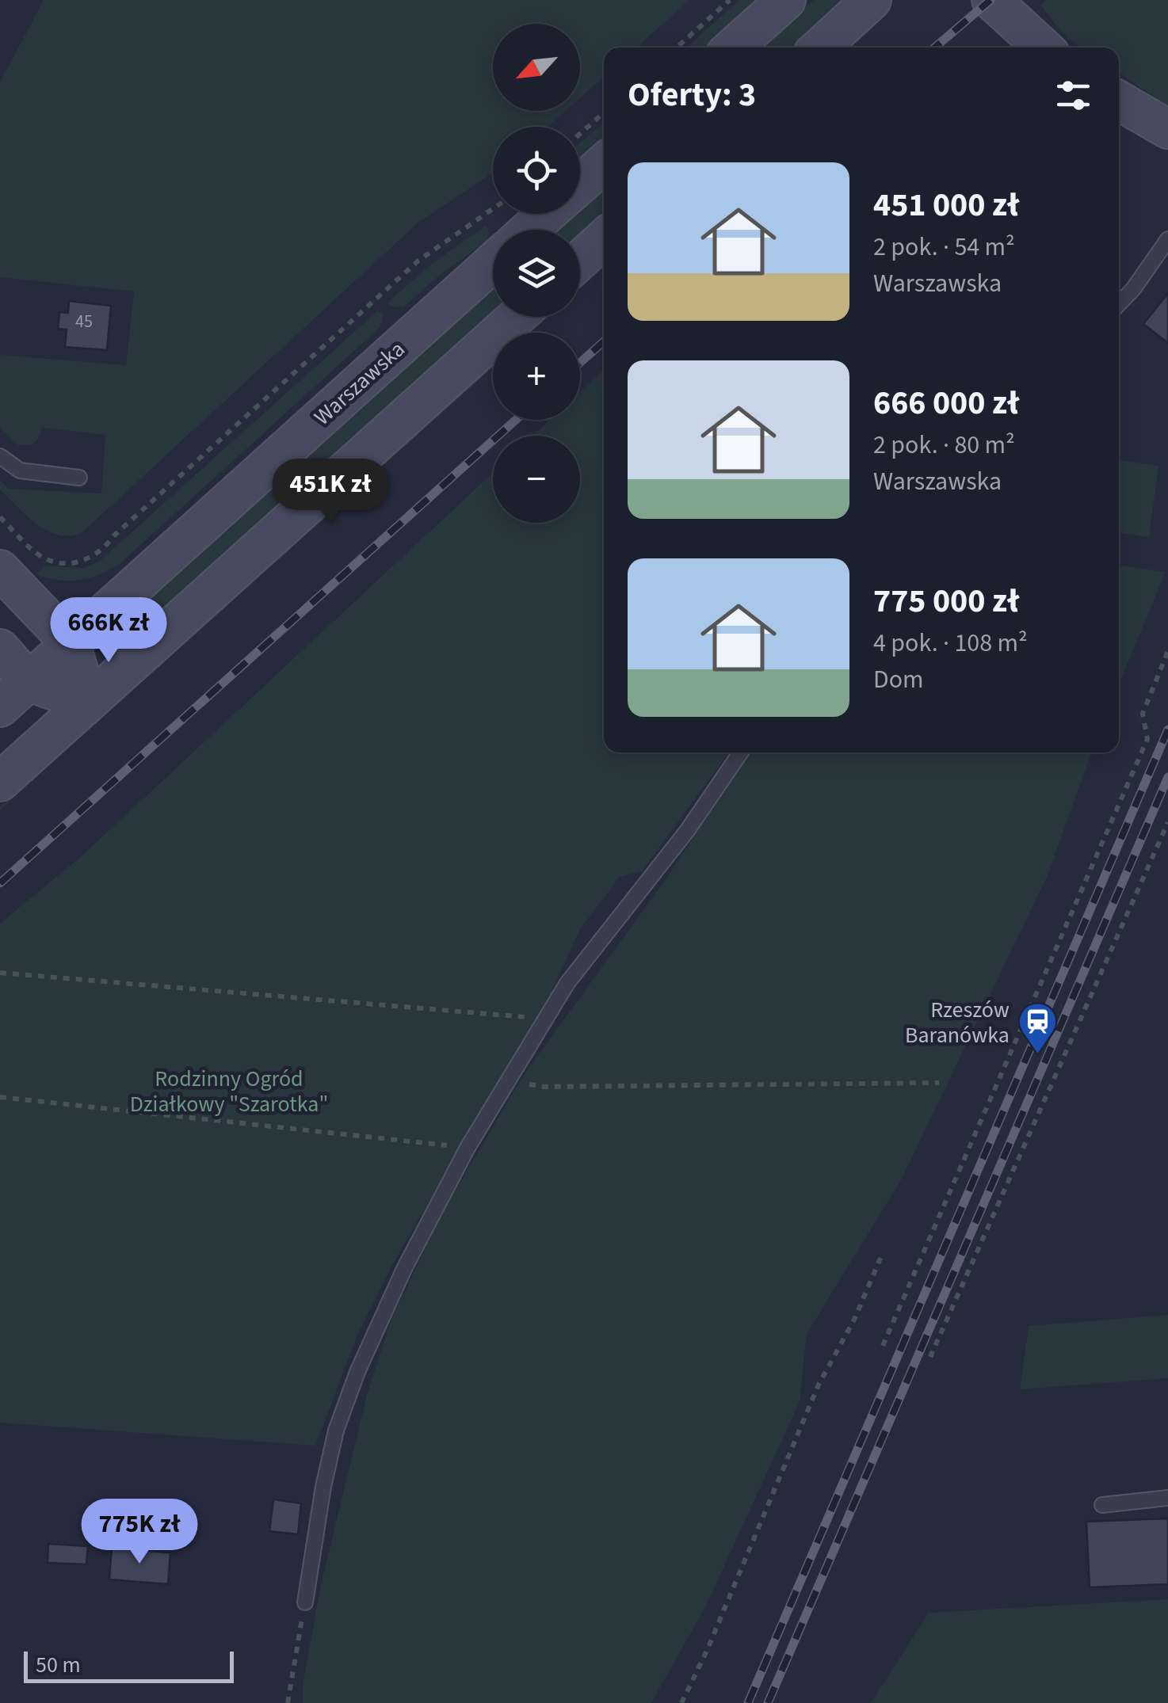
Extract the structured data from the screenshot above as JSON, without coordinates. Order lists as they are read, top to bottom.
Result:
{
  "streets": {
    "main road": ["Warszawska"]
  },
  "parks": ["Rodzinny Ogród Działkowy \"Szarotka\""],
  "places": {
    "station": ["Rzeszów Baranówka"]
  },
  "house_numbers": ["45"],
  "scale_bar": "50 m",
  "north": "bottom left",
  "page": {
    "map_buttons": ["+", "−"],
    "heading": "Oferty: 3",
    "list": [
      {
        "name": "451 000 zł",
        "note": "2 pok. · 54 m² · Warszawska"
      },
      {
        "name": "666 000 zł",
        "note": "2 pok. · 80 m² · Warszawska"
      },
      {
        "name": "775 000 zł",
        "note": "4 pok. · 108 m² · Dom"
      }
    ],
    "price": ["451K zł", "666K zł", "775K zł"],
    "scale": "50 m"
  }
}
